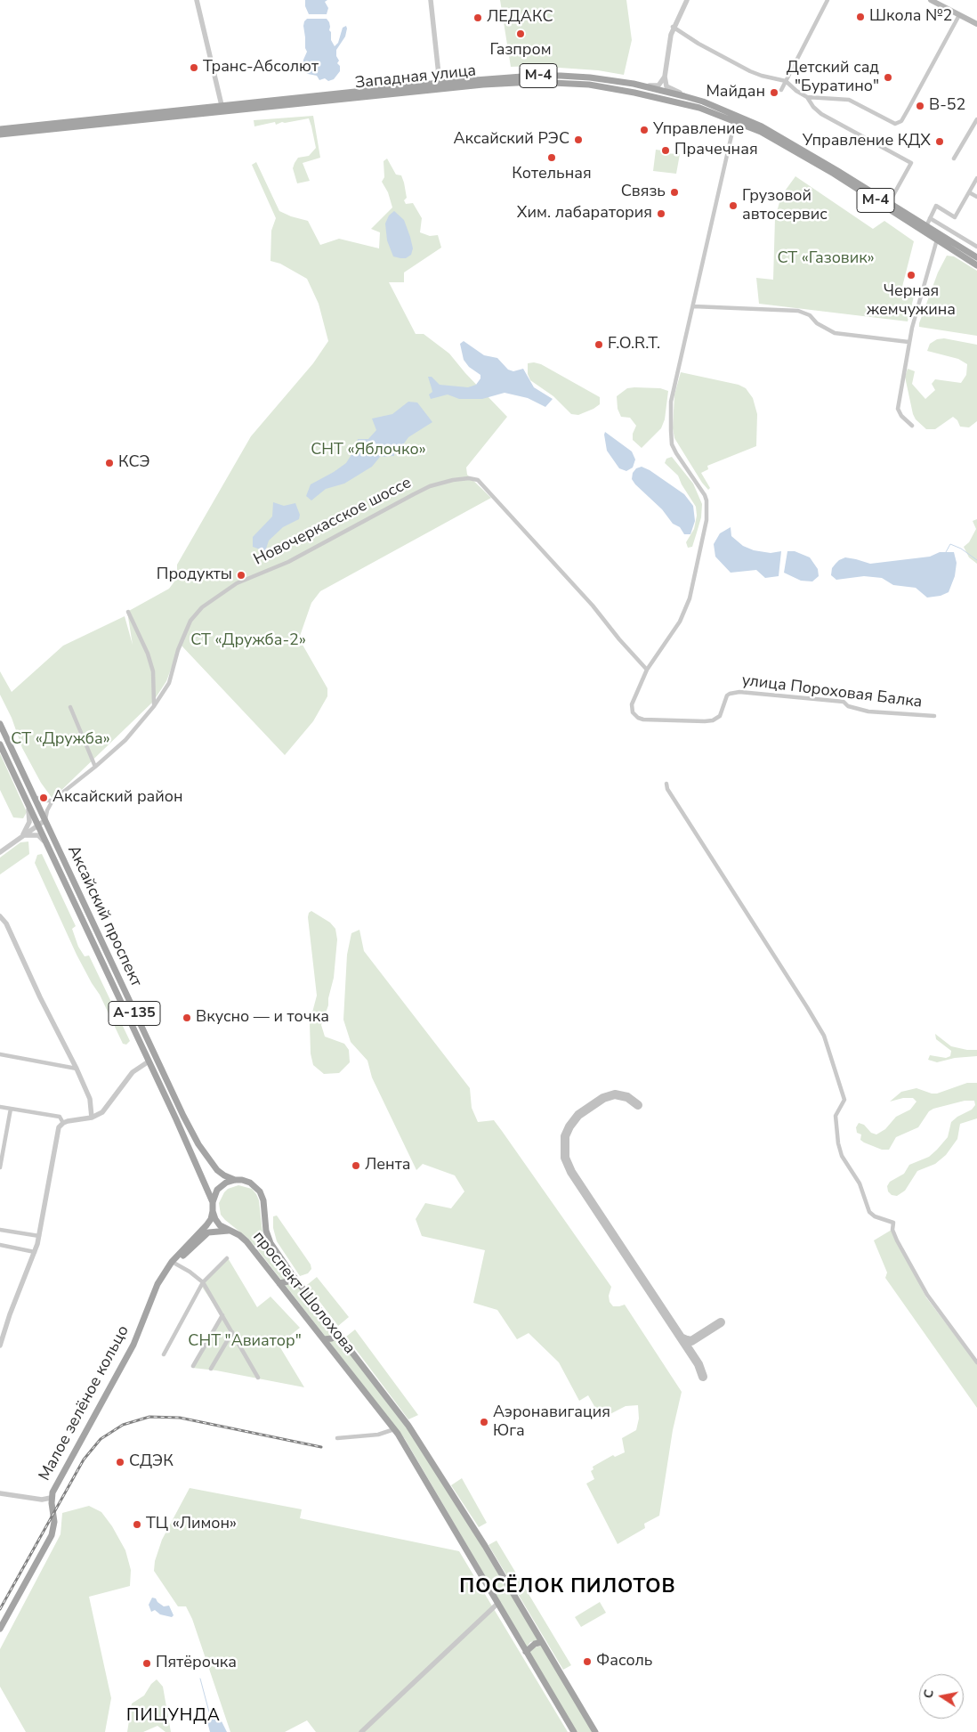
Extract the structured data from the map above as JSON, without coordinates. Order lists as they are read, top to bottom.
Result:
{
  "streets": {
    "main road": [
      "М-4",
      "Западная улица",
      "Аксайский проспект",
      "А-135",
      "проспект Шолохова",
      "Малое зелёное кольцо"
    ],
    "street": ["Новочеркасское шоссе", "улица Пороховая Балка"]
  },
  "crossings": [
    ["Новочеркасское шоссе", "улица Пороховая Балка"],
    ["Аксайский проспект", "проспект Шолохова"],
    ["проспект Шолохова", "Малое зелёное кольцо"]
  ],
  "districts": ["ПОСЁЛОК ПИЛОТОВ", "ПИЦУНДА"],
  "parks": [
    "СТ «Газовик»",
    "СНТ «Яблочко»",
    "СТ «Дружба-2»",
    "СТ «Дружба»",
    "СНТ \"Авиатор\""
  ],
  "places": [
    "Школа №2",
    "ЛЕДАКС",
    "Газпром",
    "Транс-Абсолют",
    "Детский сад \"Буратино\"",
    "Майдан",
    "В-52",
    "Управление",
    "Аксайский РЭС",
    "Управление КДХ",
    "Прачечная",
    "Котельная",
    "Связь",
    "Грузовой автосервис",
    "Хим. лабаратория",
    "Черная жемчужина",
    "F.O.R.T.",
    "КСЭ",
    "Продукты",
    "Аксайский район",
    "Вкусно — и точка",
    "Лента",
    "Аэронавигация Юга",
    "СДЭК",
    "ТЦ «Лимон»",
    "Фасоль",
    "Пятёрочка"
  ],
  "north": "left"
}
